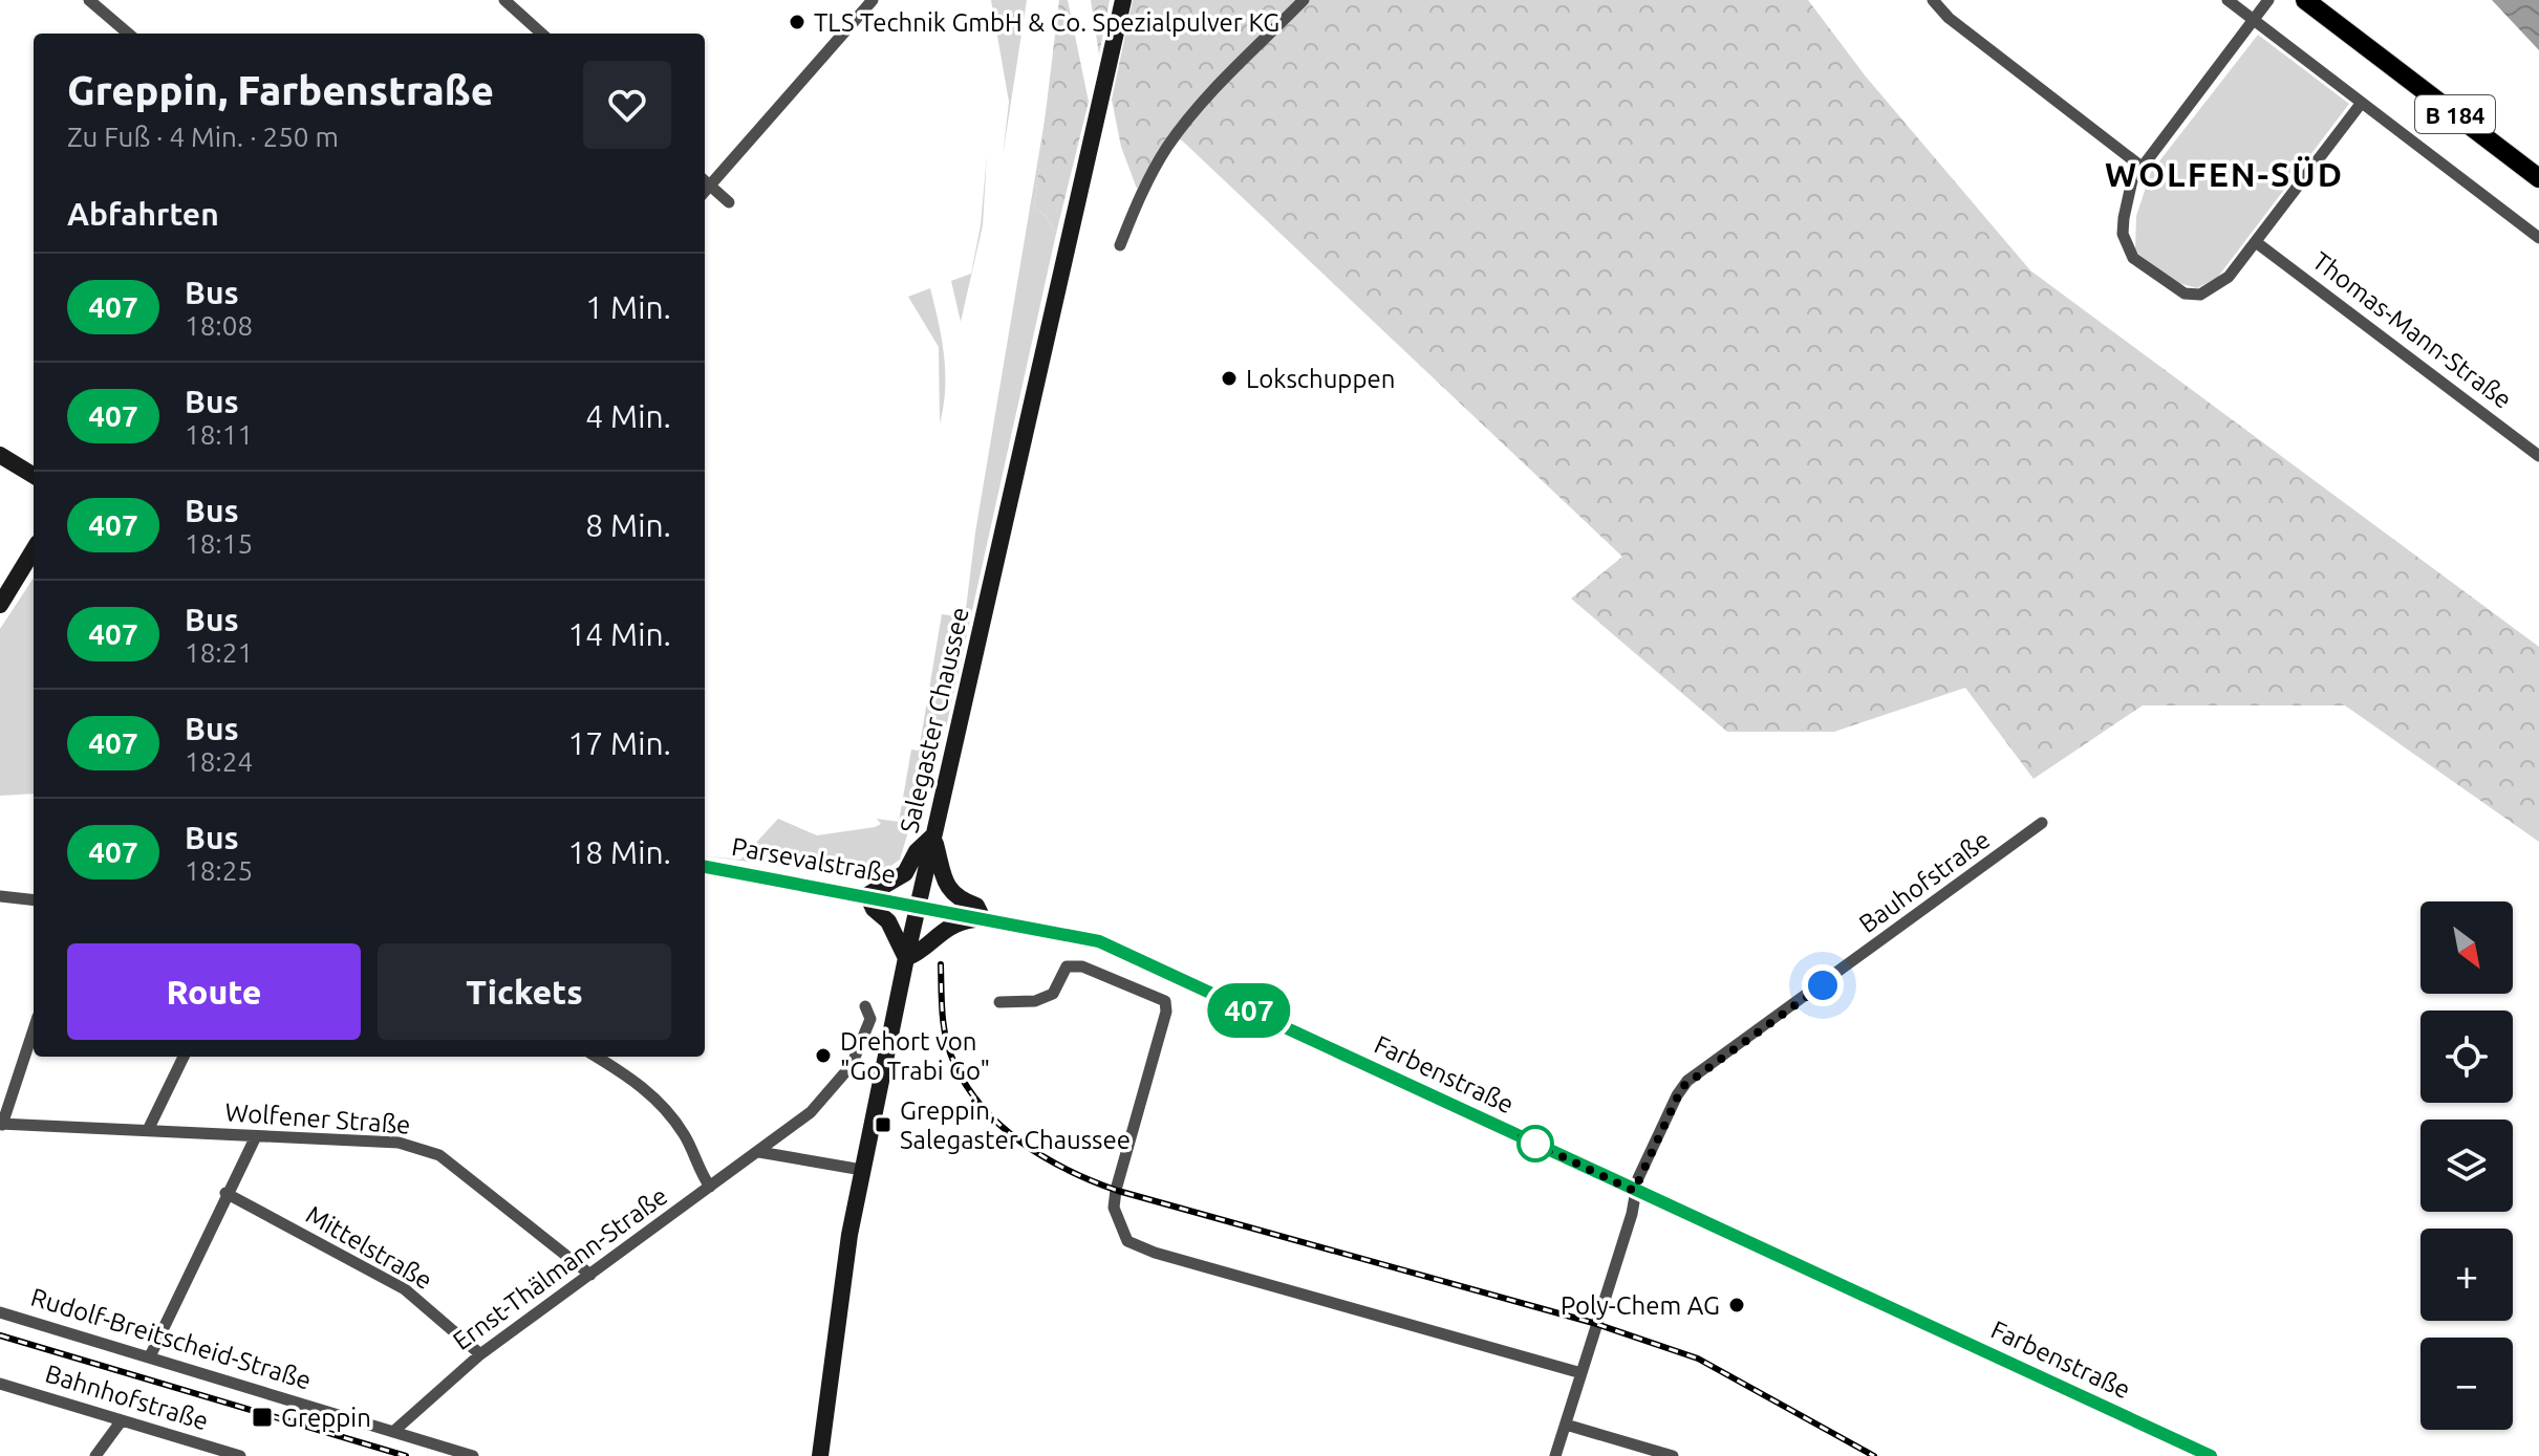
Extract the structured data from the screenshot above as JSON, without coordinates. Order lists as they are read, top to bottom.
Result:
{
  "streets": {
    "main road": ["B 184"],
    "street": [
      "Thomas-Mann-Straße",
      "Salegaster Chaussee",
      "Parsevalstraße",
      "Bauhofstraße",
      "Farbenstraße",
      "Wolfener Straße",
      "Mittelstraße",
      "Ernst-Thälmann-Straße",
      "Rudolf-Breitscheid-Straße",
      "Bahnhofstraße"
    ]
  },
  "crossings": [
    ["Salegaster Chaussee", "Parsevalstraße"],
    ["Salegaster Chaussee", "Farbenstraße"],
    ["Parsevalstraße", "Farbenstraße"],
    ["Bauhofstraße", "Farbenstraße"],
    ["Wolfener Straße", "Ernst-Thälmann-Straße"],
    ["Mittelstraße", "Ernst-Thälmann-Straße"],
    ["Ernst-Thälmann-Straße", "Rudolf-Breitscheid-Straße"]
  ],
  "districts": ["WOLFEN-SÜD"],
  "places": {
    "other": [
      "TLS Technik GmbH & Co. Spezialpulver KG",
      "Lokschuppen",
      "Drehort von \"Go Trabi Go\"",
      "Poly-Chem AG"
    ],
    "transit": ["Greppin, Salegaster Chaussee", "Greppin"]
  },
  "lines": ["bus line 407"],
  "north": "bottom right",
  "page": {
    "on_map": "407",
    "heading": [
      ["Greppin, Farbenstraße", "Zu Fuß · 4 Min. · 250 m"],
      "Abfahrten"
    ],
    "list": [
      {
        "mark": "407",
        "name": "Bus",
        "note": "18:08",
        "value": "1 Min."
      },
      {
        "mark": "407",
        "name": "Bus",
        "note": "18:11",
        "value": "4 Min."
      },
      {
        "mark": "407",
        "name": "Bus",
        "note": "18:15",
        "value": "8 Min."
      },
      {
        "mark": "407",
        "name": "Bus",
        "note": "18:21",
        "value": "14 Min."
      },
      {
        "mark": "407",
        "name": "Bus",
        "note": "18:24",
        "value": "17 Min."
      },
      {
        "mark": "407",
        "name": "Bus",
        "note": "18:25",
        "value": "18 Min."
      }
    ],
    "map_buttons": ["+", "−"],
    "buttons": ["Route", "Tickets"]
  }
}
